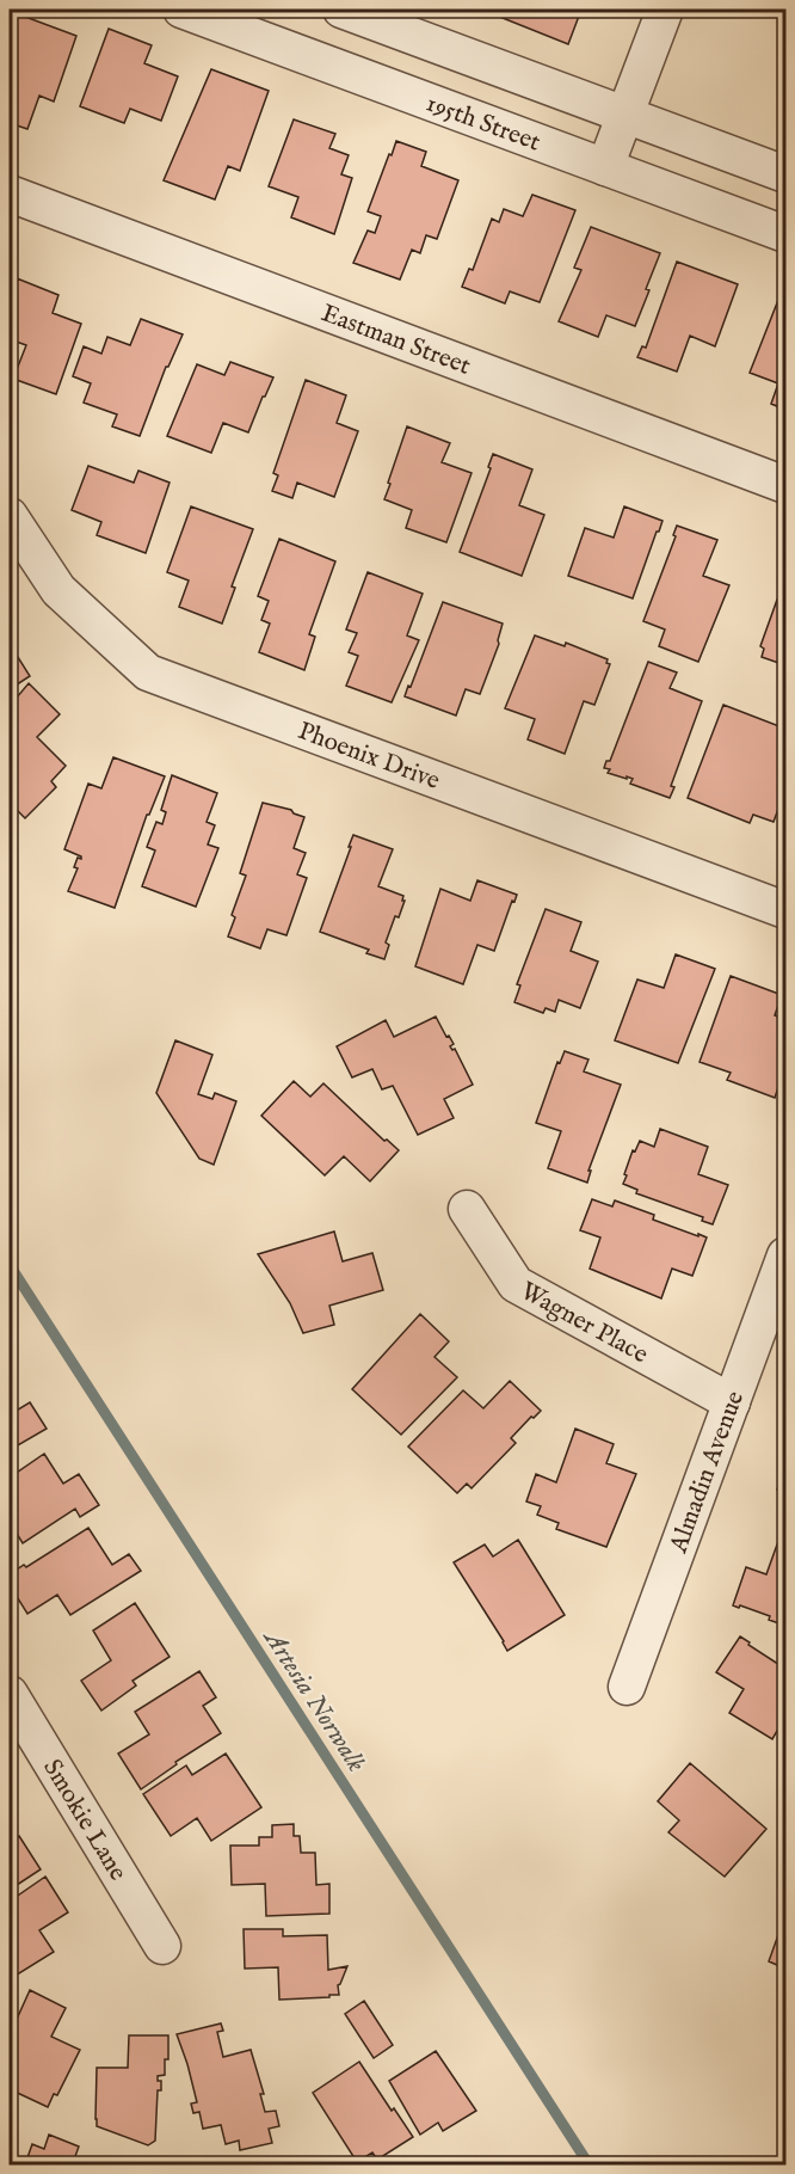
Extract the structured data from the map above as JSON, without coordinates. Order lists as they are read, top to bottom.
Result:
{
  "streets": {
    "street": [
      "195th Street",
      "Eastman Street",
      "Phoenix Drive",
      "Wagner Place",
      "Almadin Avenue",
      "Smokie Lane"
    ]
  },
  "crossings": [
    ["Wagner Place", "Almadin Avenue"]
  ],
  "water": ["Artesia Norwalk"]
}
